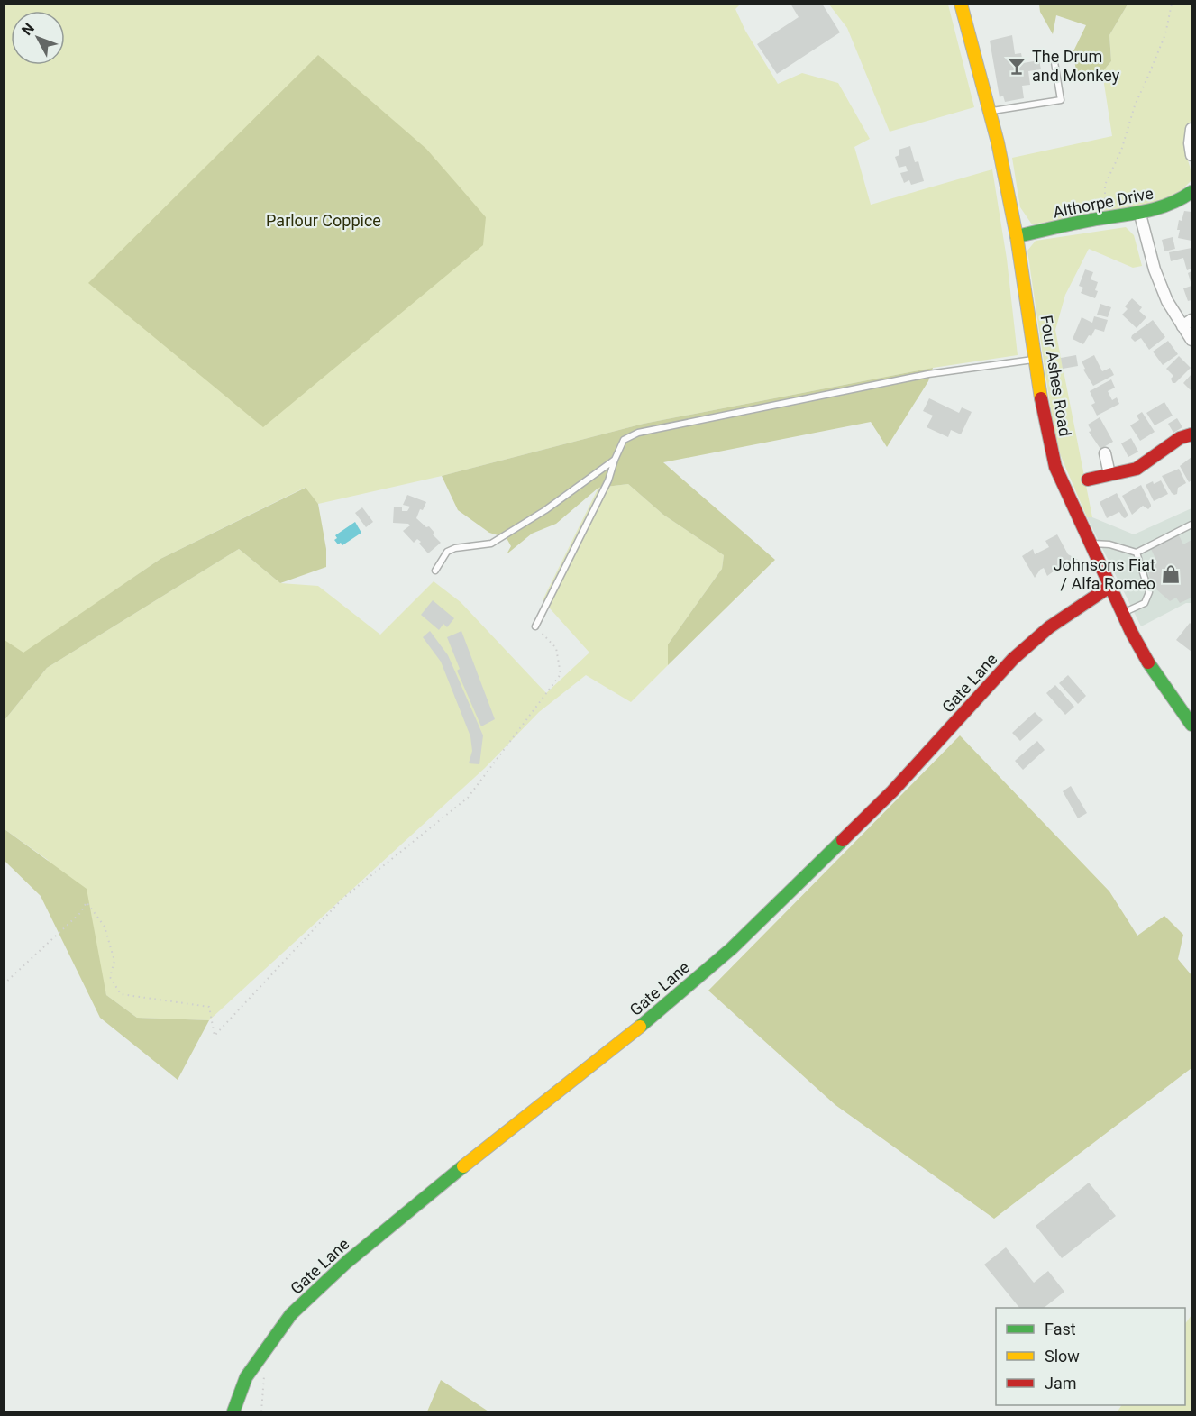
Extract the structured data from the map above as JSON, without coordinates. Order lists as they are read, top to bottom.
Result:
{
  "streets": {
    "street": ["Althorpe Drive", "Four Ashes Road", "Gate Lane"]
  },
  "crossings": [
    ["Althorpe Drive", "Four Ashes Road"],
    ["Four Ashes Road", "Gate Lane"]
  ],
  "parks": ["Parlour Coppice"],
  "places": {
    "bar": ["The Drum and Monkey"],
    "shop": ["Johnsons Fiat / Alfa Romeo"]
  },
  "legend": ["Fast", "Slow", "Jam"],
  "north": "top left"
}
